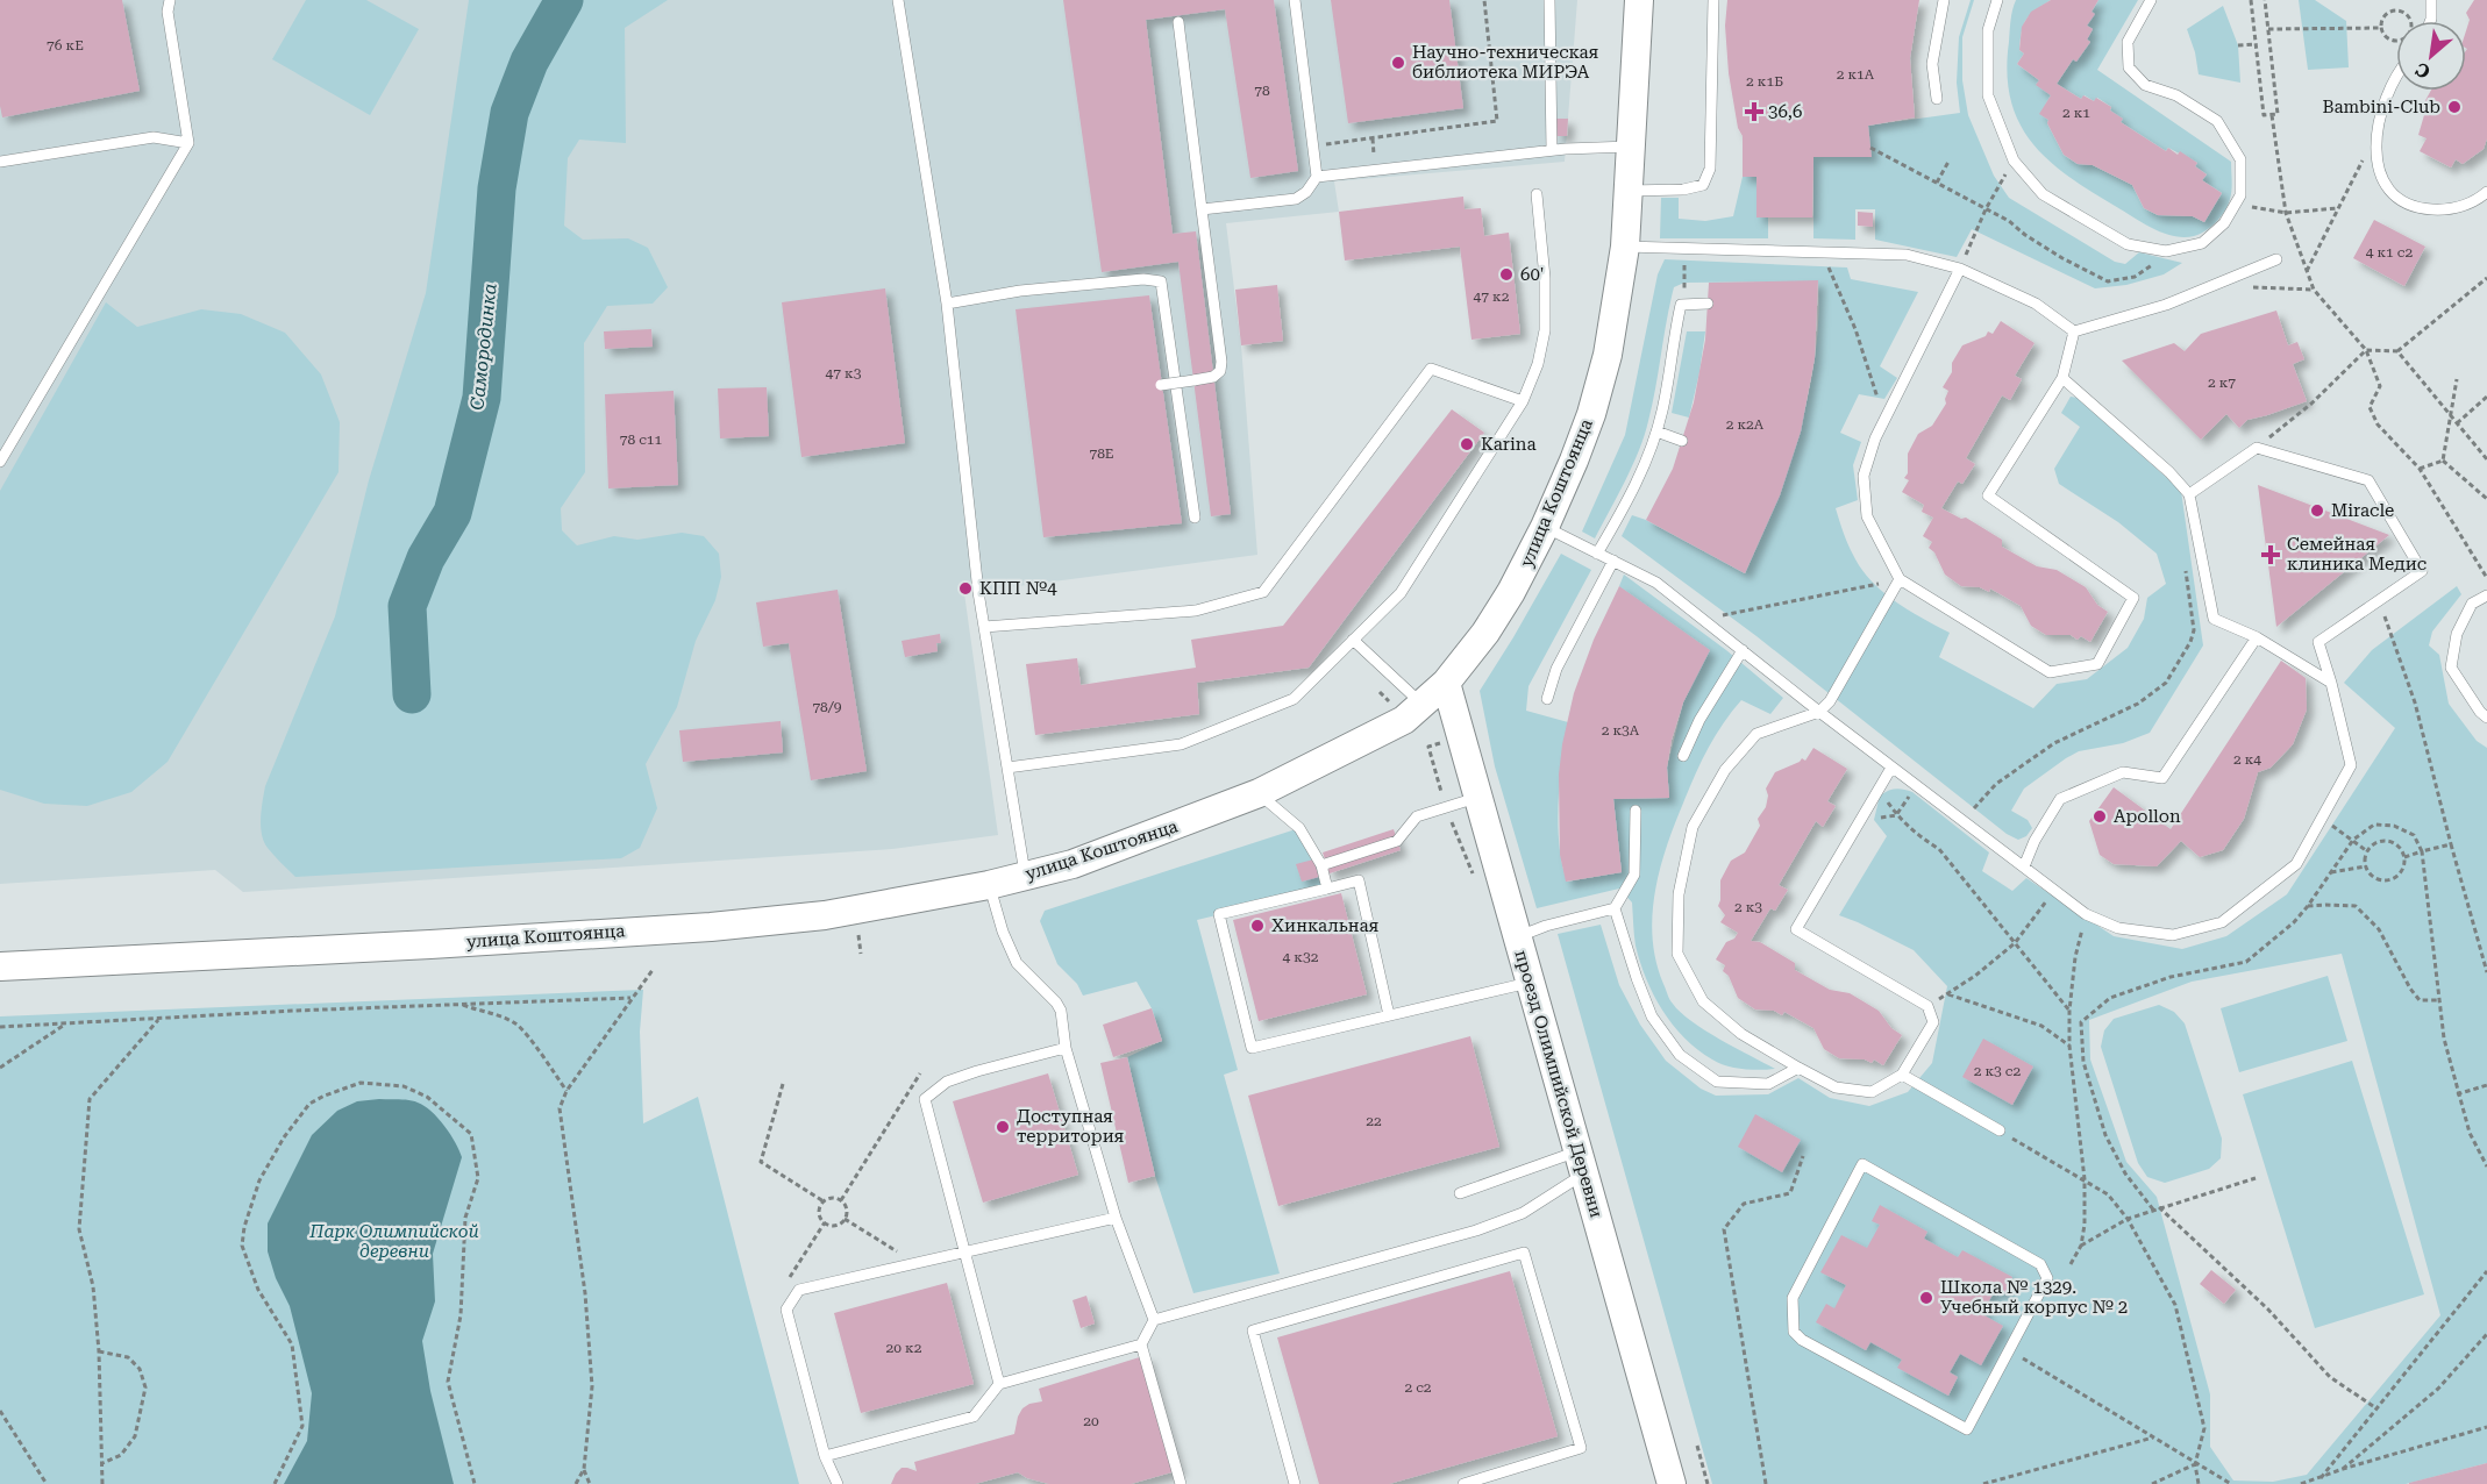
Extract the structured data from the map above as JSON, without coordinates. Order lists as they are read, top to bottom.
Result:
{
  "streets": {
    "street": ["улица Коштоянца", "проезд Олимпийской Деревни"]
  },
  "crossings": [
    ["улица Коштоянца", "проезд Олимпийской Деревни"]
  ],
  "water": ["Самородинка"],
  "parks": ["Парк Олимпийской деревни"],
  "places": {
    "other": [
      "Научно-техническая библиотека МИРЭА",
      "Bambini-Club",
      "60'",
      "Karina",
      "Miracle",
      "КПП №4",
      "Apollon",
      "Хинкальная",
      "Доступная территория",
      "Школа № 1329. Учебный корпус № 2"
    ],
    "health": ["36,6", "Семейная клиника Медис"]
  },
  "house_numbers": [
    "76 кЕ",
    "2 к1А",
    "2 к1Б",
    "78",
    "2 к1",
    "4 к1 с2",
    "47 к2",
    "47 к3",
    "2 к7",
    "2 к2А",
    "78 с11",
    "78Е",
    "78/9",
    "2 к3А",
    "2 к4",
    "2 к3",
    "4 к32",
    "2 к3 с2",
    "22",
    "20 к2",
    "2 с2",
    "20"
  ],
  "north": "bottom left"
}
